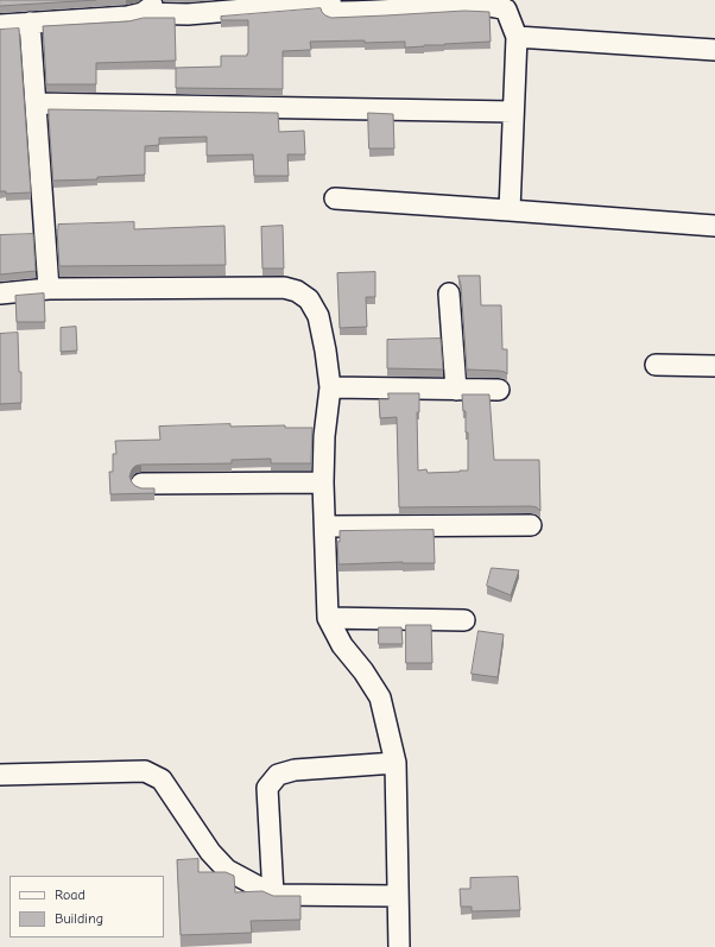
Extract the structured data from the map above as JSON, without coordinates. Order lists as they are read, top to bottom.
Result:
{
  "legend": ["Road", "Building"]
}
